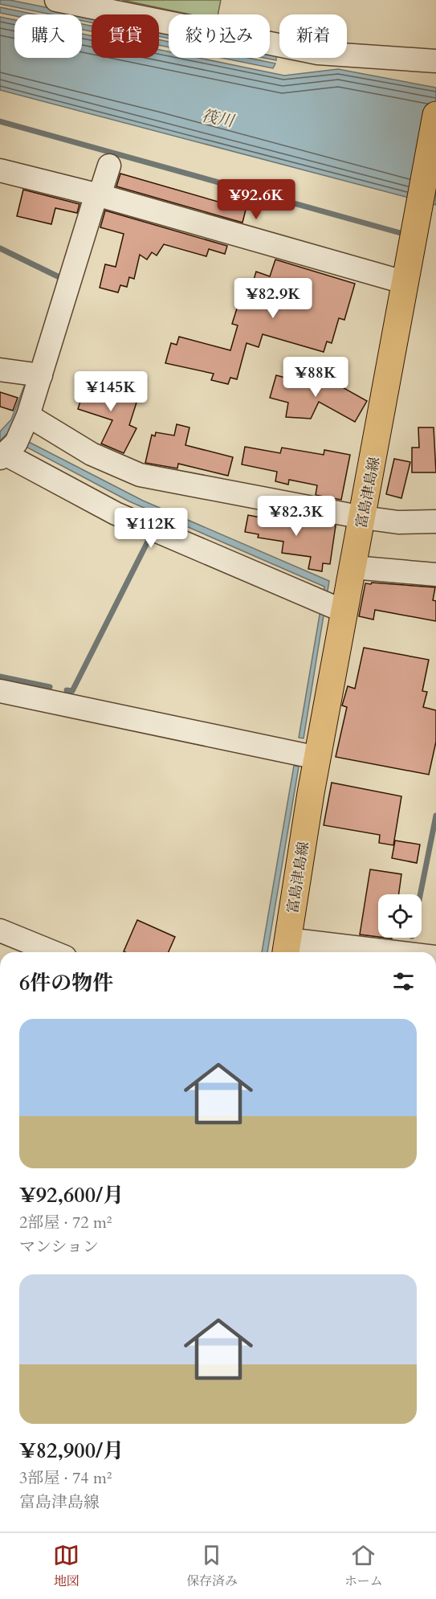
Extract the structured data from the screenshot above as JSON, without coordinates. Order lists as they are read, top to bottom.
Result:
{
  "streets": {
    "main road": ["富島津島線"]
  },
  "water": ["筏川"],
  "page": {
    "chip": [
      "購入",
      "賃貸",
      "絞り込み",
      "新着"
    ],
    "price": [
      "¥92.6K",
      "¥82.9K",
      "¥88K",
      "¥145K",
      "¥82.3K",
      "¥112K"
    ],
    "heading": "6件の物件",
    "list": [
      {
        "name": "¥92,600/月",
        "note": "2部屋 · 72 m² · マンション"
      },
      {
        "name": "¥82,900/月",
        "note": "3部屋 · 74 m² · 富島津島線"
      }
    ],
    "tabs": ["地図", "保存済み", "ホーム"]
  }
}
